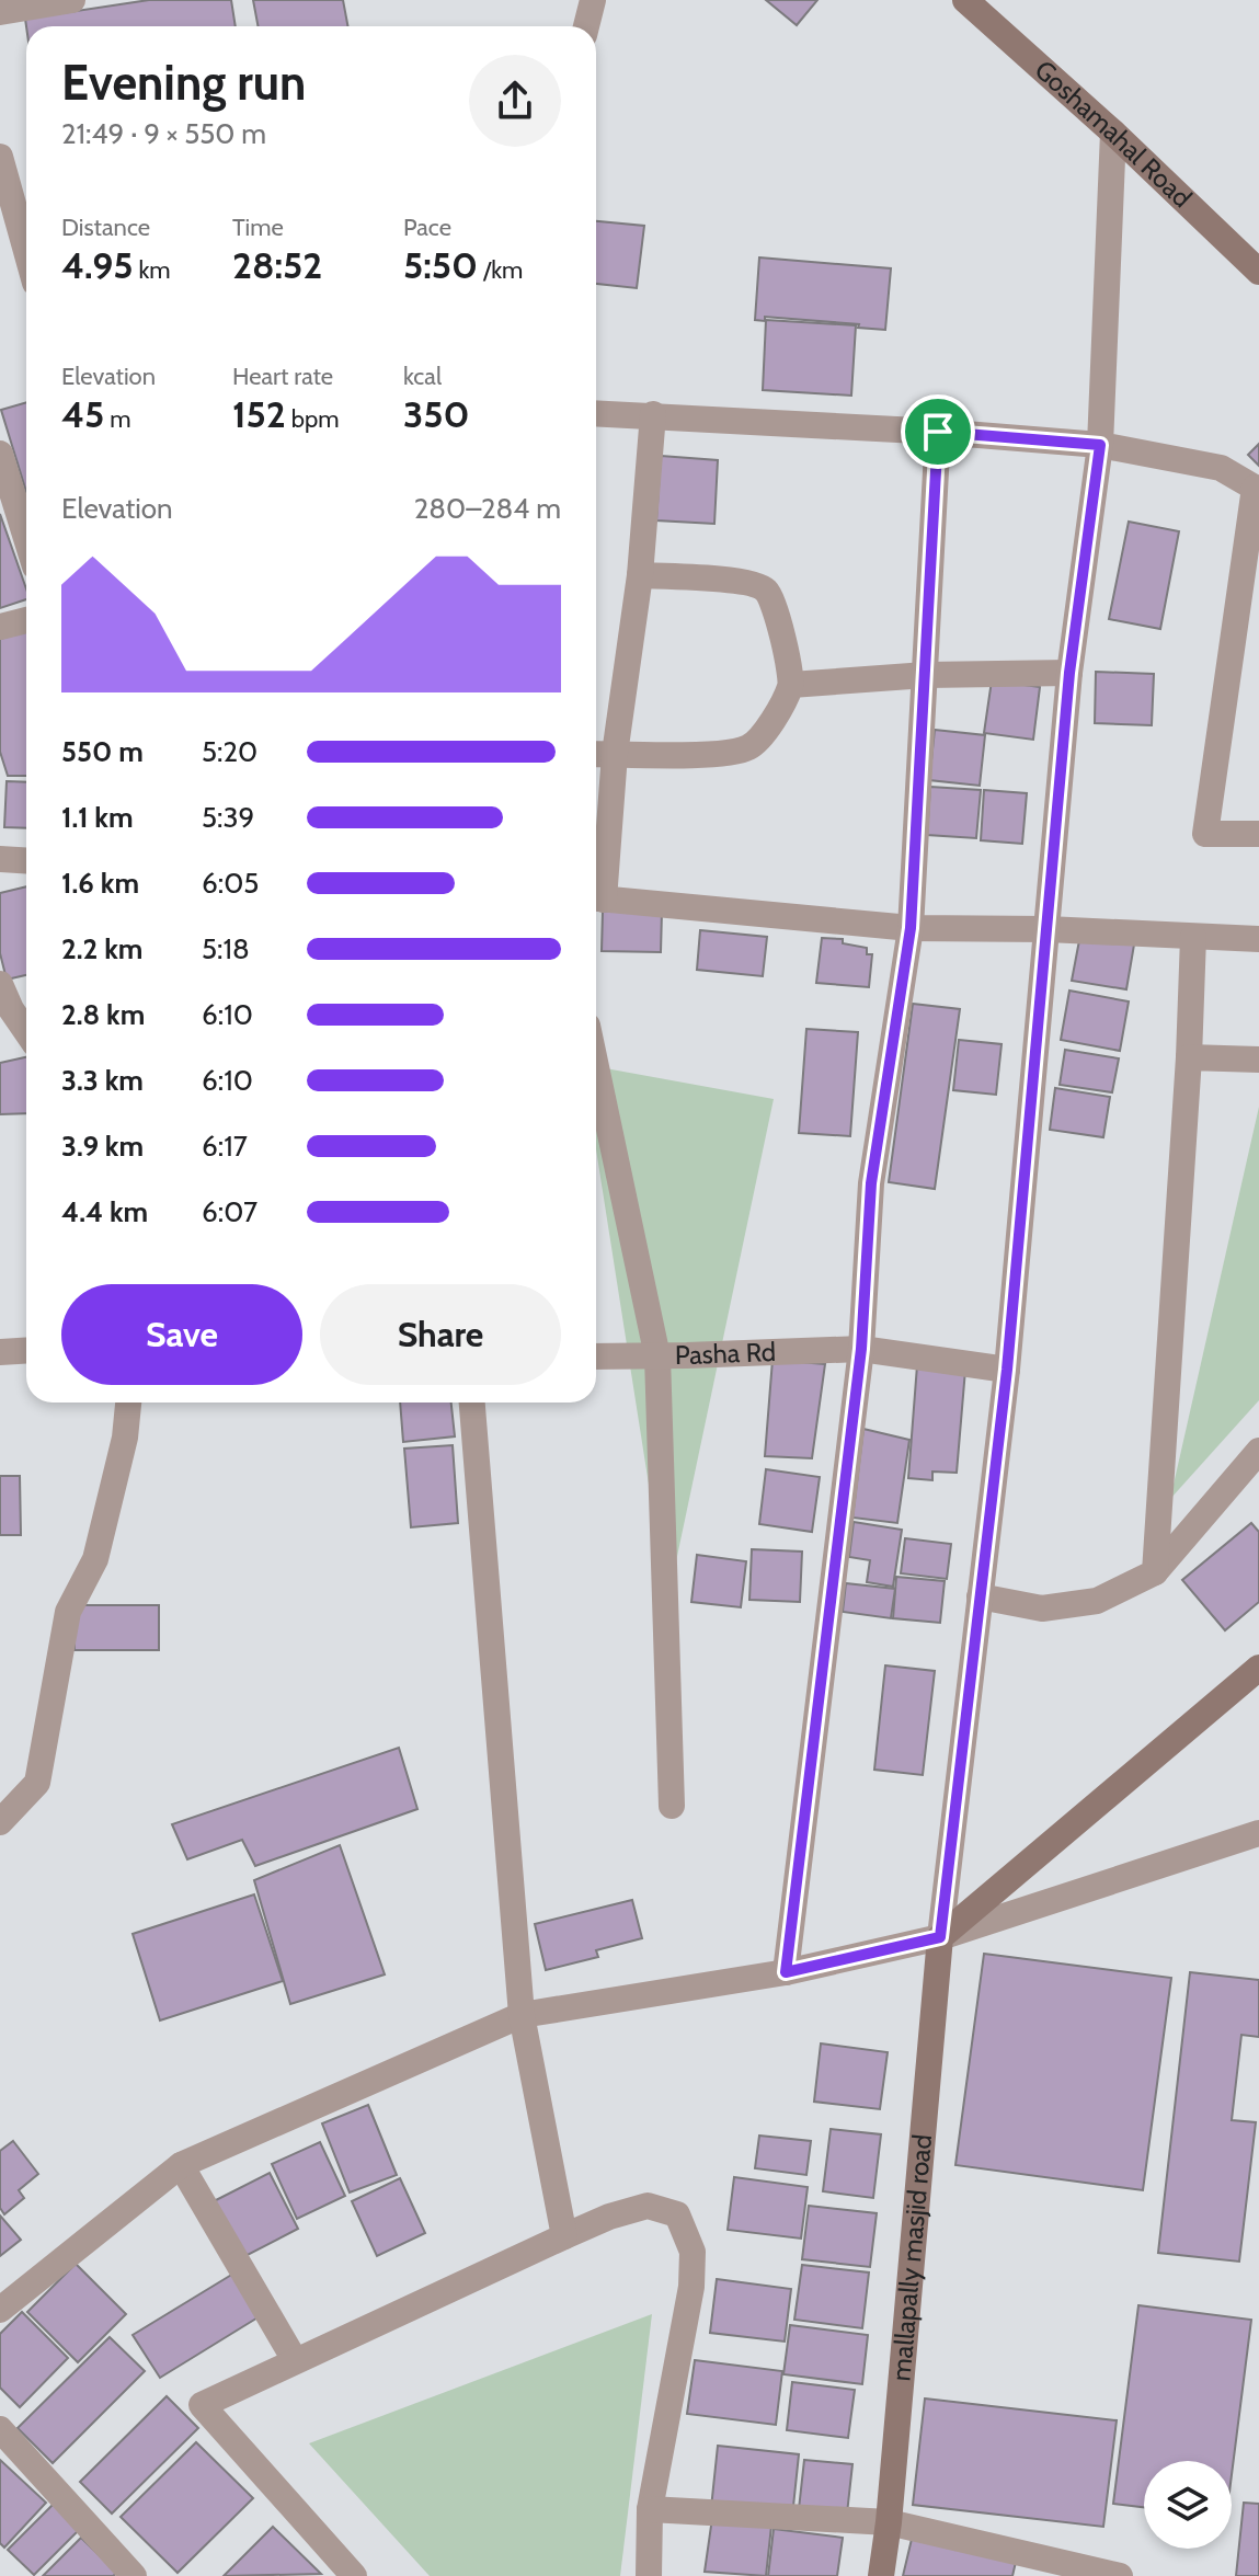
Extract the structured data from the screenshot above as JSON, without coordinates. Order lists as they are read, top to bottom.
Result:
{
  "streets": {
    "street": ["Goshamahal Road", "Pasha Rd", "mallapally masjid road"]
  },
  "page": {
    "heading": ["Evening run", "21:49 · 9 × 550 m"],
    "stats": [
      ["Distance", "4.95 km"],
      ["Time", "28:52"],
      ["Pace", "5:50 /km"],
      ["Elevation", "45 m"],
      ["Heart rate", "152 bpm"],
      ["kcal", "350"]
    ],
    "chart": ["Elevation", "280–284 m"],
    "list": [
      {
        "name": "550 m",
        "note": "5:20"
      },
      {
        "name": "1.1 km",
        "note": "5:39"
      },
      {
        "name": "1.6 km",
        "note": "6:05"
      },
      {
        "name": "2.2 km",
        "note": "5:18"
      },
      {
        "name": "2.8 km",
        "note": "6:10"
      },
      {
        "name": "3.3 km",
        "note": "6:10"
      },
      {
        "name": "3.9 km",
        "note": "6:17"
      },
      {
        "name": "4.4 km",
        "note": "6:07"
      }
    ],
    "buttons": ["Save", "Share"]
  }
}
